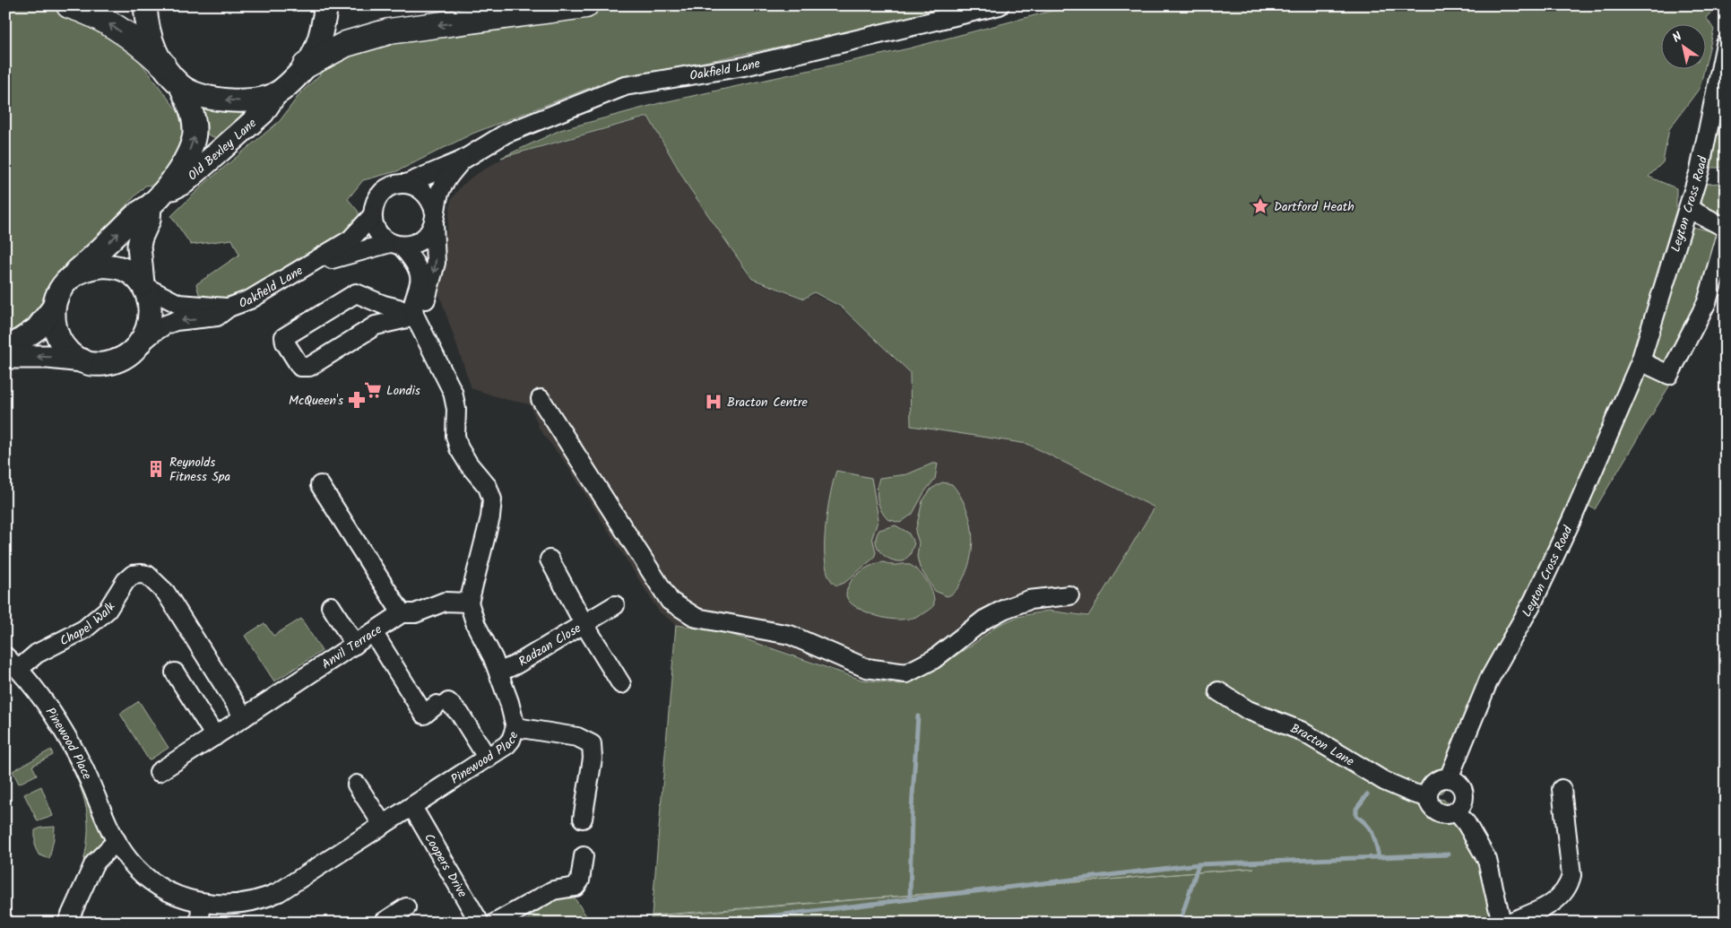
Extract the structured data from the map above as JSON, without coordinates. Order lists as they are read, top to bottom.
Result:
{
  "streets": {
    "main road": ["Old Bexley Lane"],
    "street": [
      "Oakfield Lane",
      "Leyton Cross Road",
      "Chapel Walk",
      "Radzan Close",
      "Anvil Terrace",
      "Pinewood Place",
      "Bracton Lane",
      "Coopers Drive"
    ]
  },
  "crossings": [
    ["Oakfield Lane", "Old Bexley Lane"],
    ["Leyton Cross Road", "Bracton Lane"],
    ["Chapel Walk", "Anvil Terrace"],
    ["Chapel Walk", "Pinewood Place"],
    ["Radzan Close", "Pinewood Place"],
    ["Anvil Terrace", "Pinewood Place"],
    ["Pinewood Place", "Coopers Drive"]
  ],
  "places": {
    "place": ["Dartford Heath"],
    "supermarket": ["Londis"],
    "pharmacy": ["McQueen's"],
    "hospital": ["Bracton Centre"],
    "building": ["Reynolds Fitness Spa"]
  },
  "north": "top left"
}
